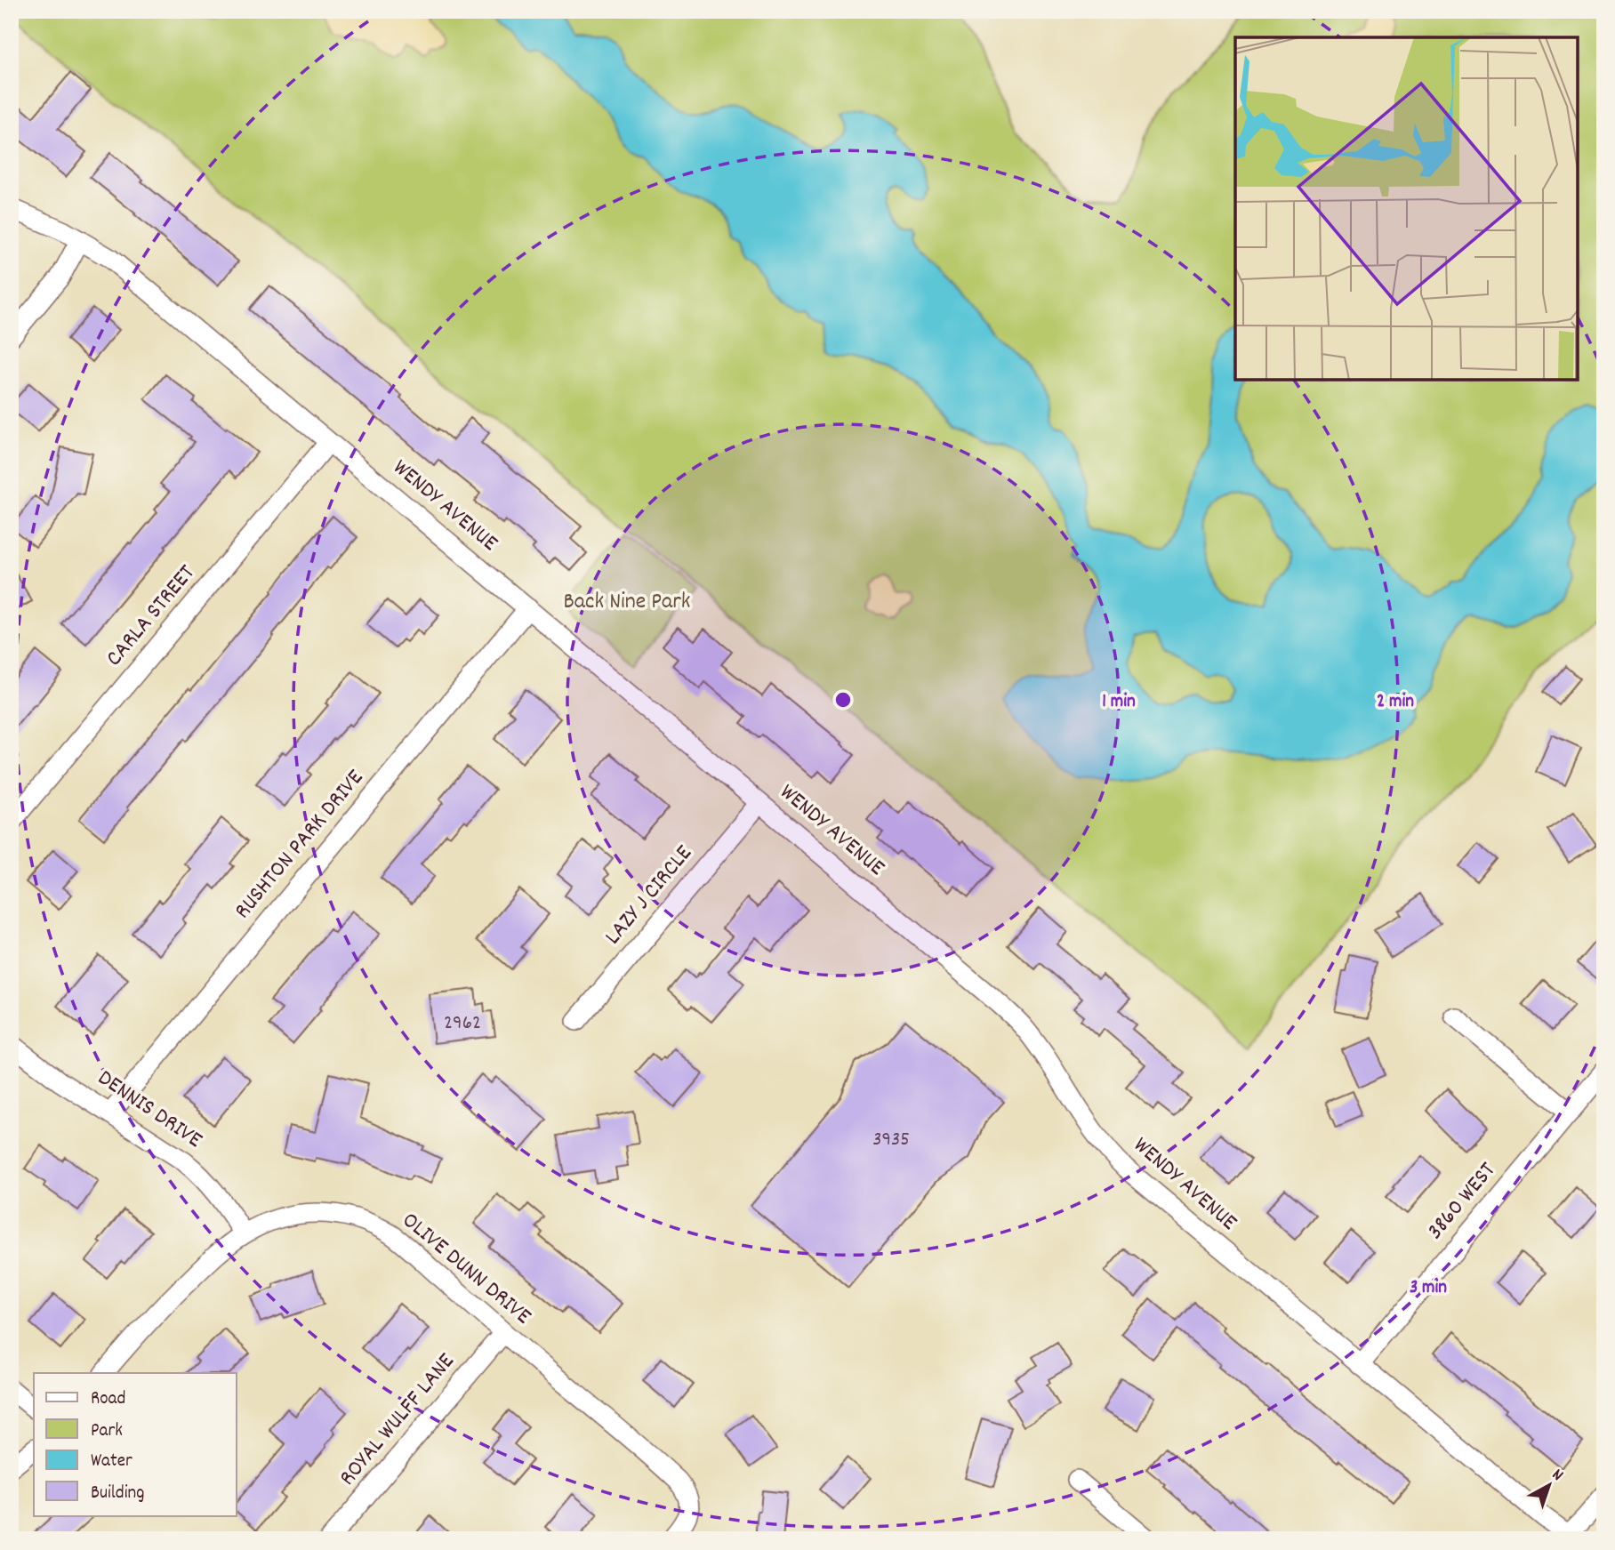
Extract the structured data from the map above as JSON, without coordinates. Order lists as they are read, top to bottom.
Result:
{
  "streets": {
    "street": [
      "WENDY AVENUE",
      "CARLA STREET",
      "RUSHTON PARK DRIVE",
      "LAZY J CIRCLE",
      "DENNIS DRIVE",
      "3860 WEST",
      "OLIVE DUNN DRIVE",
      "ROYAL WULFF LANE"
    ]
  },
  "crossings": [
    ["WENDY AVENUE", "CARLA STREET"],
    ["WENDY AVENUE", "RUSHTON PARK DRIVE"],
    ["WENDY AVENUE", "LAZY J CIRCLE"],
    ["WENDY AVENUE", "3860 WEST"],
    ["RUSHTON PARK DRIVE", "DENNIS DRIVE"],
    ["DENNIS DRIVE", "OLIVE DUNN DRIVE"],
    ["OLIVE DUNN DRIVE", "ROYAL WULFF LANE"]
  ],
  "parks": ["Back Nine Park"],
  "house_numbers": ["2962", "3935"],
  "legend": [
    "Road",
    "Park",
    "Water",
    "Building"
  ],
  "north": "top right",
  "rings": ["1 min", "2 min", "3 min"]
}
